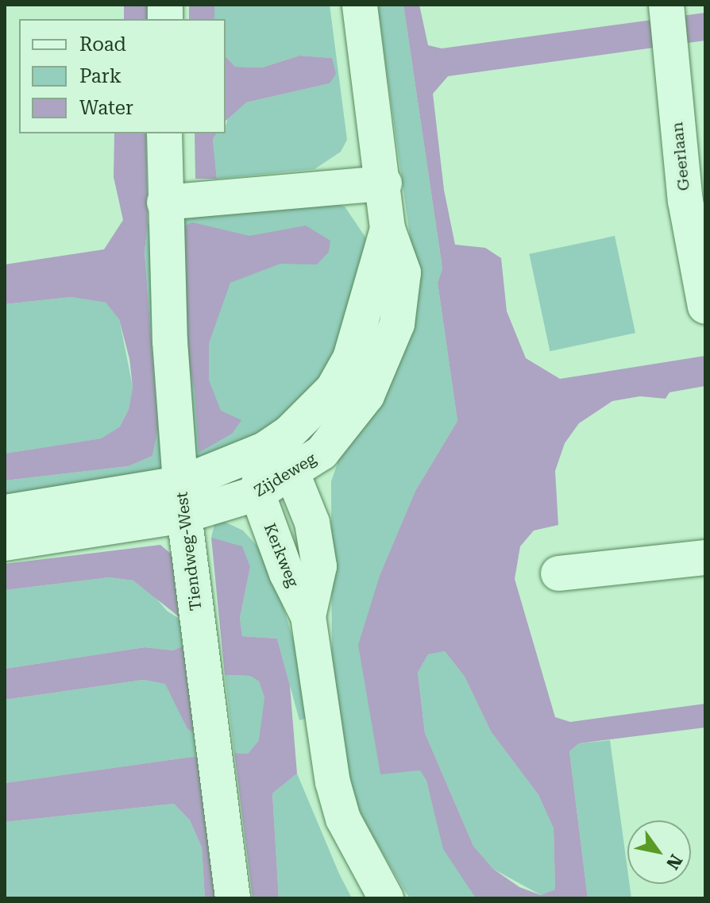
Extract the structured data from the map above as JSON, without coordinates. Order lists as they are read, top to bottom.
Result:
{
  "streets": {
    "street": [
      "Geerlaan",
      "Zijdeweg",
      "Tiendweg-West",
      "Kerkweg"
    ]
  },
  "crossings": [
    ["Zijdeweg", "Tiendweg-West"],
    ["Zijdeweg", "Kerkweg"]
  ],
  "legend": ["Road", "Park", "Water"],
  "north": "bottom right"
}
